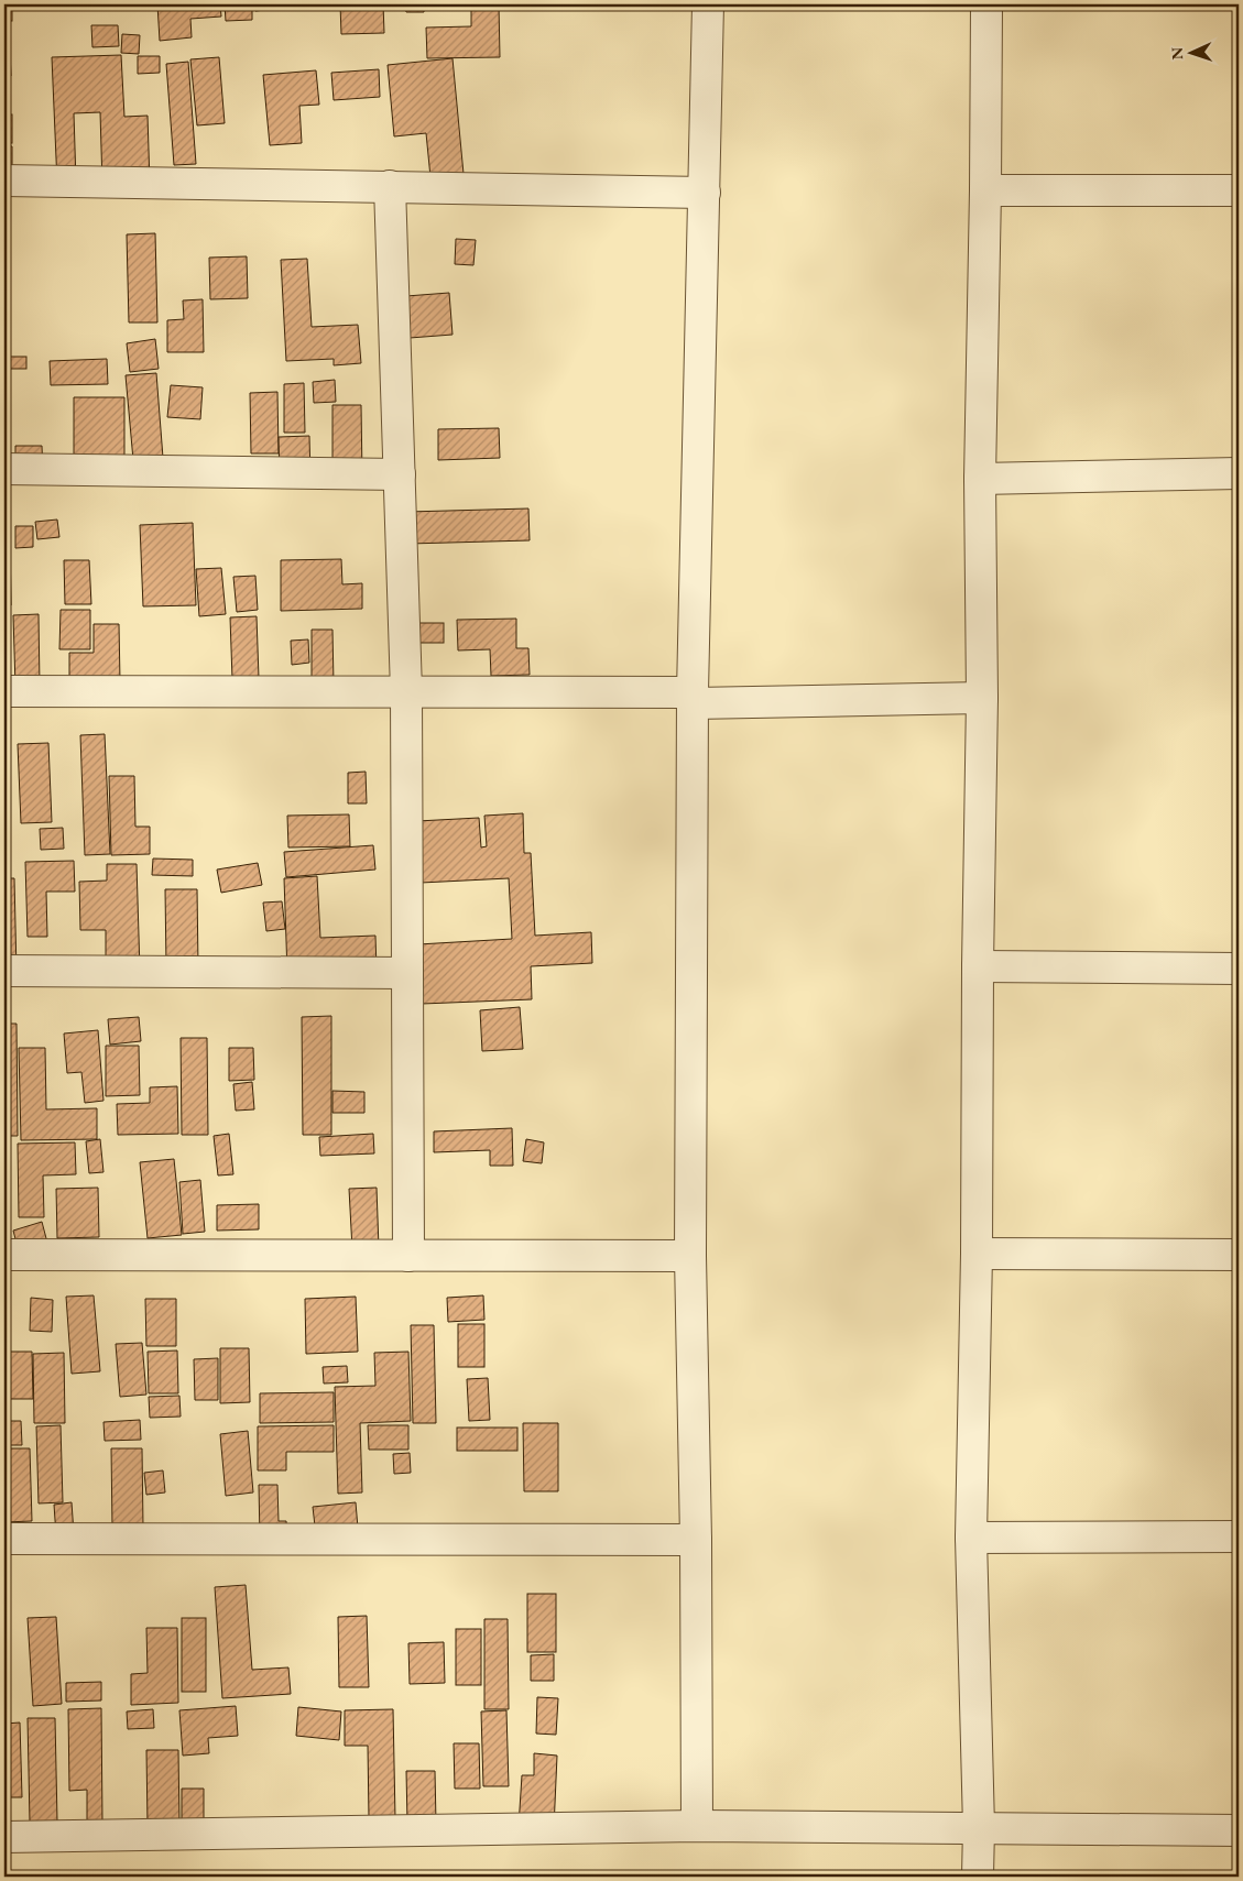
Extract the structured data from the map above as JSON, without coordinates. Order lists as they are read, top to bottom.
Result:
{
  "north": "left"
}
